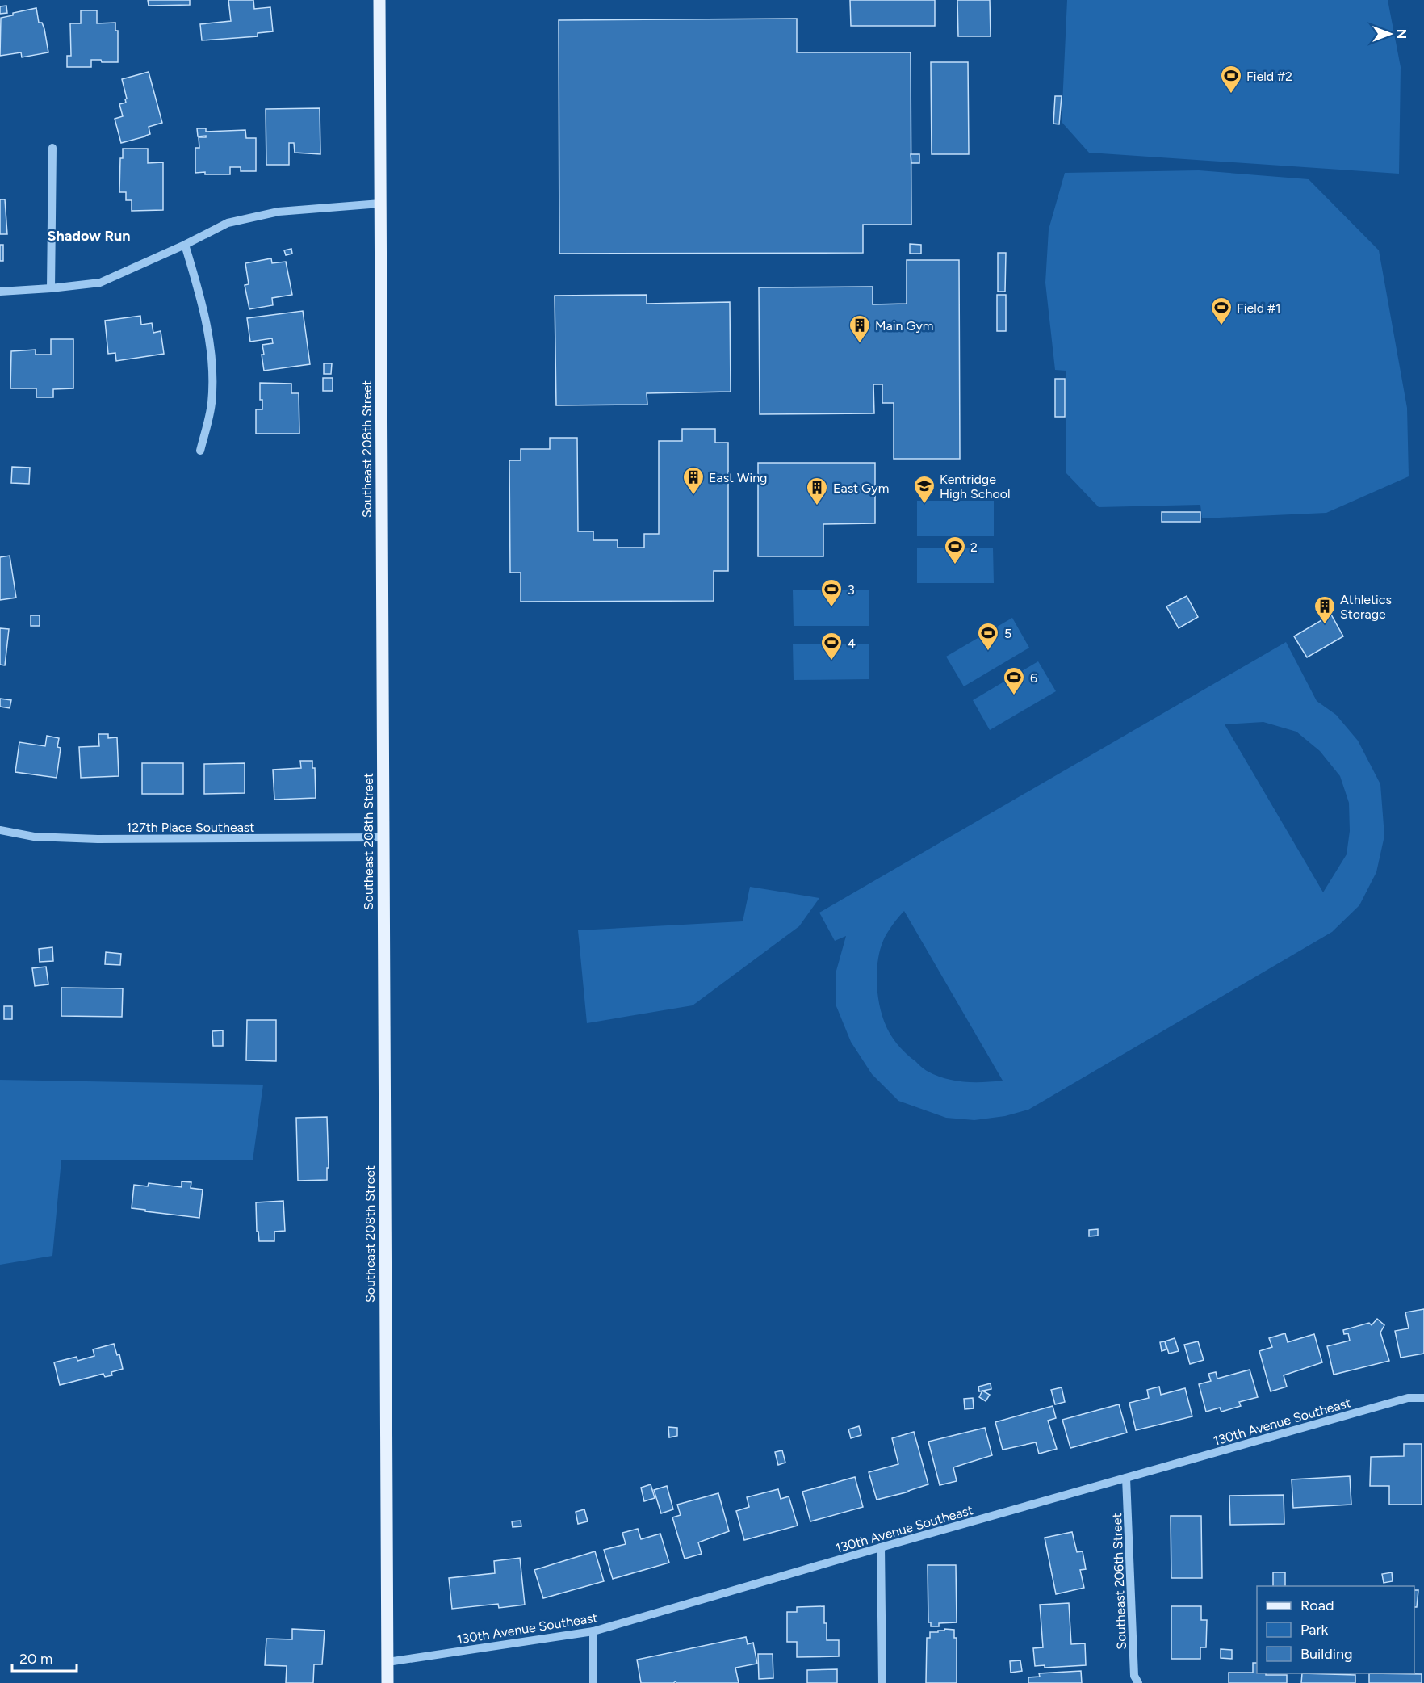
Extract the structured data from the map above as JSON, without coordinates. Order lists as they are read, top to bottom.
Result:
{
  "streets": {
    "main road": ["Southeast 208th Street"],
    "street": ["127th Place Southeast", "130th Avenue Southeast", "Southeast 206th Street"]
  },
  "crossings": [
    ["Southeast 208th Street", "127th Place Southeast"],
    ["Southeast 208th Street", "130th Avenue Southeast"],
    ["130th Avenue Southeast", "Southeast 206th Street"]
  ],
  "districts": ["Shadow Run"],
  "places": {
    "sports": [
      "Field #2",
      "Field #1",
      "2",
      "3",
      "5",
      "4",
      "6"
    ],
    "building": [
      "Main Gym",
      "East Wing",
      "East Gym",
      "Athletics Storage"
    ],
    "school or university": ["Kentridge High School"]
  },
  "legend": ["Road", "Park", "Building"],
  "scale_bar": "20 m",
  "north": "right"
}
